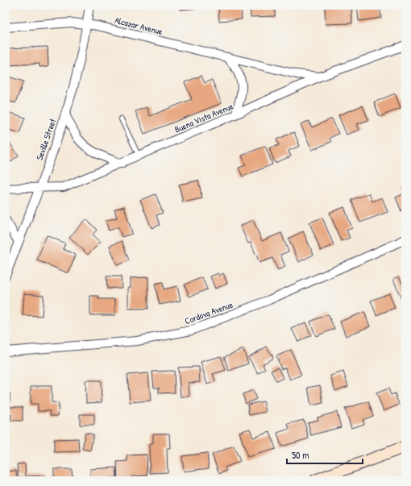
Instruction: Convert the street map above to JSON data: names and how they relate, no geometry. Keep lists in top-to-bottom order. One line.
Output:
{"streets":{"street":["Alcazar Avenue","Buena Vista Avenue","Seville Street","Cordova Avenue"]},"crossings":[["Alcazar Avenue","Buena Vista Avenue"],["Alcazar Avenue","Seville Street"],["Buena Vista Avenue","Seville Street"]],"scale_bar":"50 m"}
